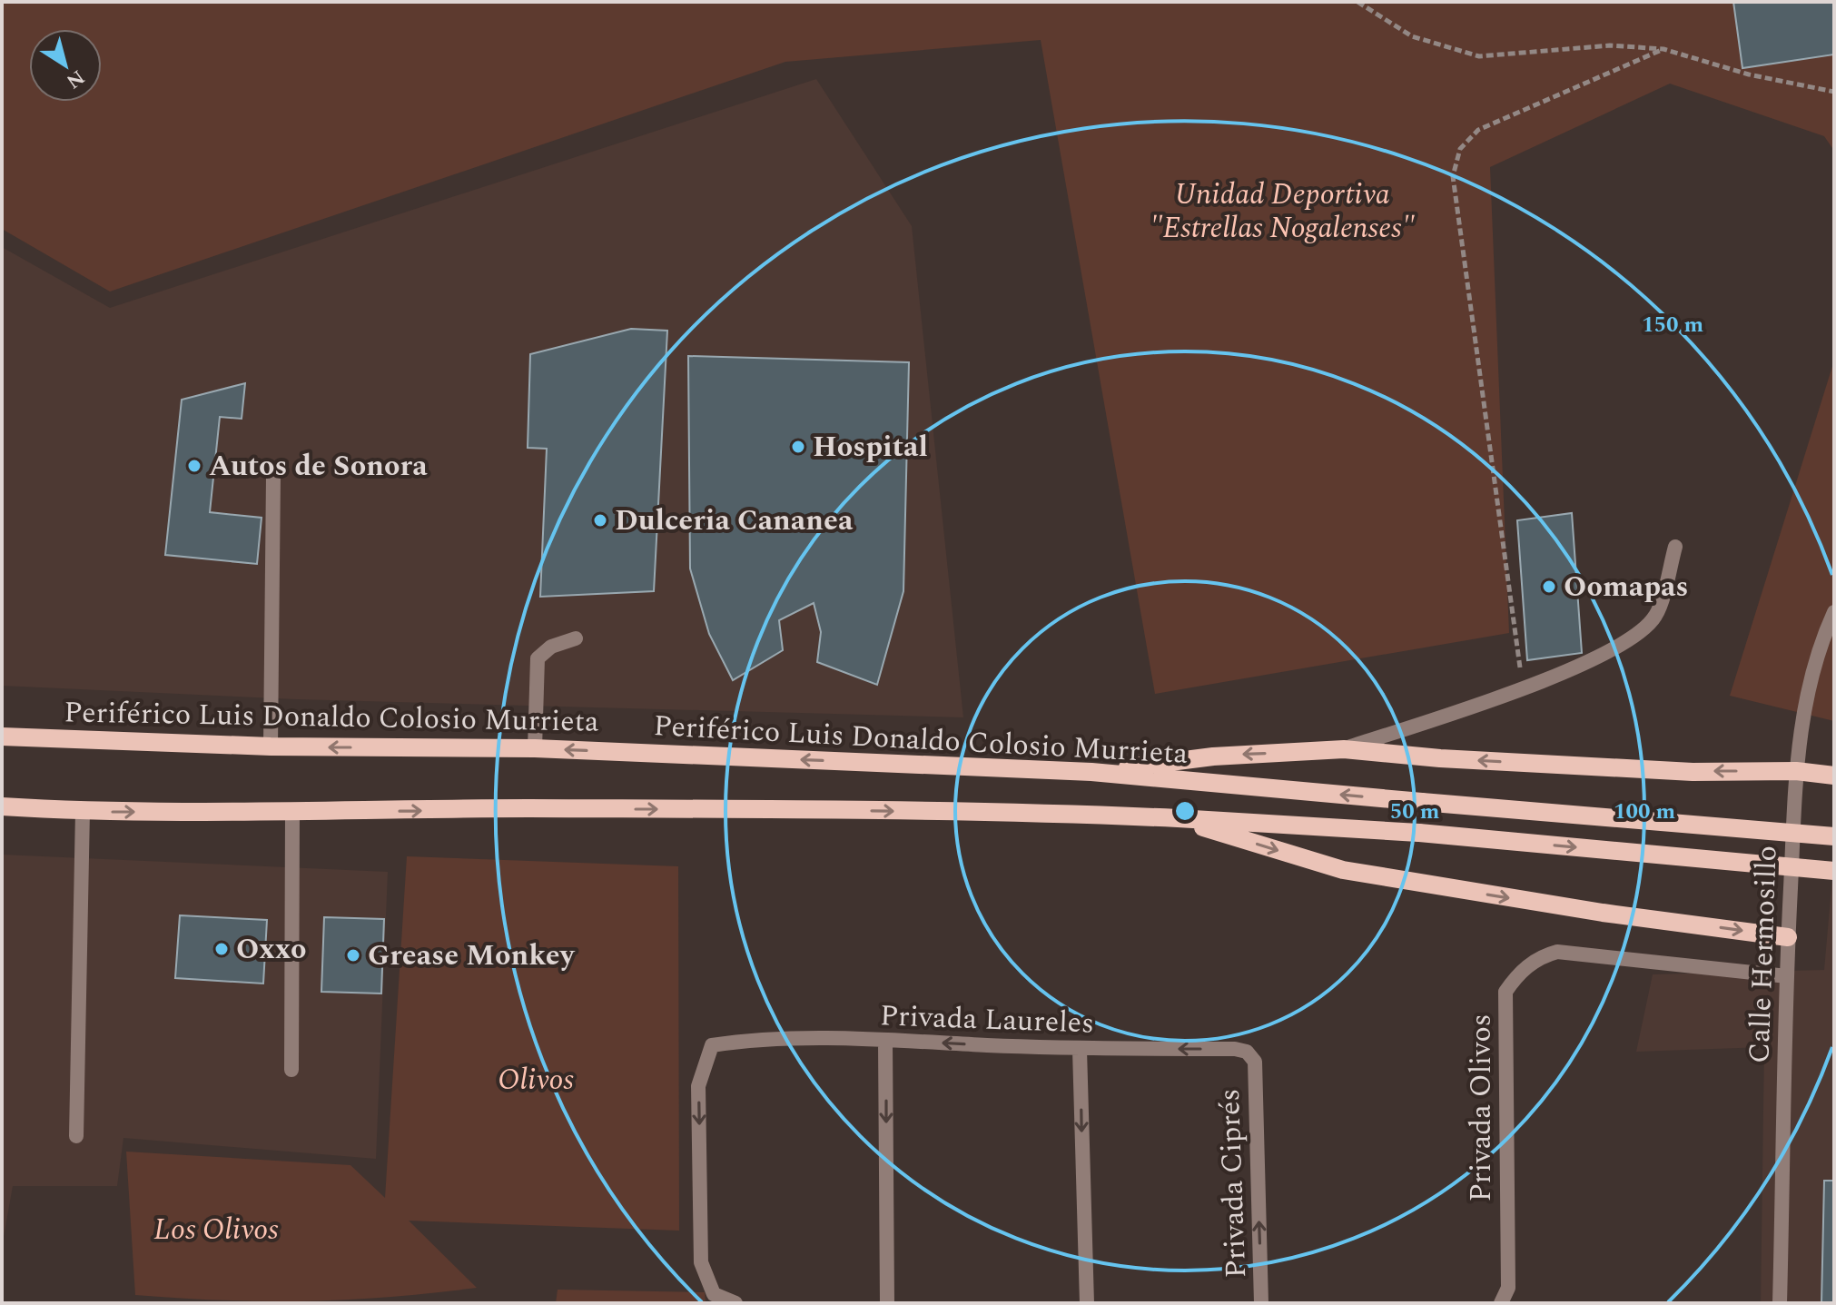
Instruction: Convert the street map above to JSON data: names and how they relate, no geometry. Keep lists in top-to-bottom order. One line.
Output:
{"streets":{"main road":["Periférico Luis Donaldo Colosio Murrieta"],"street":["Calle Hermosillo","Privada Laureles","Privada Olivos","Privada Ciprés"]},"crossings":[["Calle Hermosillo","Privada Olivos"],["Privada Laureles","Privada Ciprés"]],"one_way":["Privada Ciprés"],"parks":["Unidad Deportiva \"Estrellas Nogalenses\"","Olivos","Los Olivos"],"places":["Hospital","Autos de Sonora","Dulceria Cananea","Oomapas","Oxxo","Grease Monkey"],"north":"bottom right","rings":["150 m","50 m","100 m"]}
